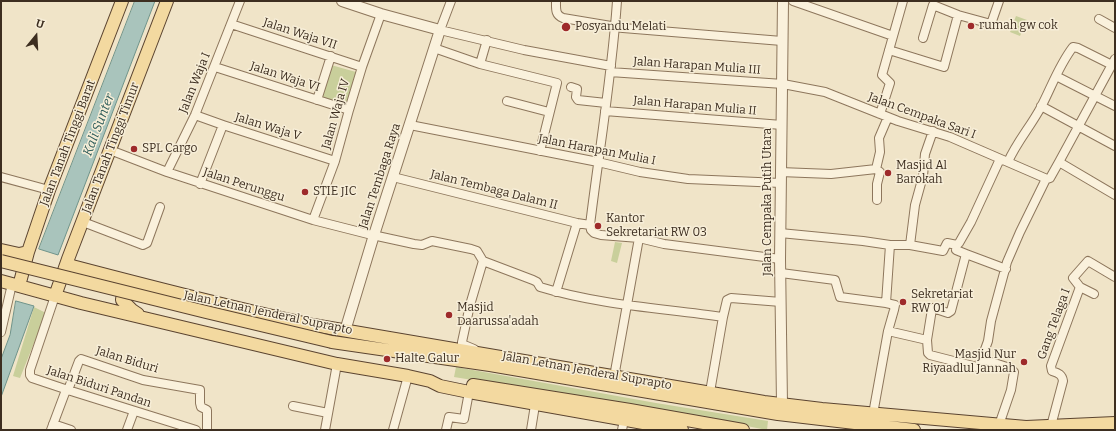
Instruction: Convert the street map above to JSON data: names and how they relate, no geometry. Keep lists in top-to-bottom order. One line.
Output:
{"streets":{"main road":["Jalan Tanah Tinggi Barat","Jalan Tanah Tinggi Timur","Jalan Letnan Jenderal Suprapto"],"street":["Jalan Waja VII","Jalan Harapan Mulia III","Jalan Waja VI","Jalan Waja I","Jalan Harapan Mulia II","Jalan Waja IV","Jalan Cempaka Sari I","Jalan Waja V","Jalan Harapan Mulia I","Jalan Tembaga Raya","Jalan Perunggu","Jalan Tembaga Dalam II","Jalan Cempaka Putih Utara","Gang Telaga I","Jalan Biduri","Jalan Biduri Pandan"]},"crossings":[["Jalan Waja VII","Jalan Waja I"],["Jalan Waja VII","Jalan Waja IV"],["Jalan Harapan Mulia III","Jalan Cempaka Sari I"],["Jalan Harapan Mulia III","Jalan Tembaga Raya"],["Jalan Harapan Mulia III","Jalan Cempaka Putih Utara"],["Jalan Waja VI","Jalan Waja I"],["Jalan Waja VI","Jalan Waja IV"],["Jalan Waja I","Jalan Waja V"],["Jalan Waja I","Jalan Perunggu"],["Jalan Harapan Mulia II","Jalan Cempaka Putih Utara"],["Jalan Waja IV","Jalan Waja V"],["Jalan Waja IV","Jalan Perunggu"],["Jalan Cempaka Sari I","Jalan Cempaka Putih Utara"],["Jalan Tanah Tinggi Timur","Jalan Perunggu"],["Jalan Tanah Tinggi Timur","Jalan Letnan Jenderal Suprapto"],["Jalan Tanah Tinggi Timur","Jalan Biduri Pandan"],["Jalan Harapan Mulia I","Jalan Tembaga Raya"],["Jalan Harapan Mulia I","Jalan Cempaka Putih Utara"],["Jalan Tembaga Raya","Jalan Perunggu"],["Jalan Tembaga Raya","Jalan Tembaga Dalam II"],["Jalan Tembaga Raya","Jalan Letnan Jenderal Suprapto"],["Jalan Tembaga Dalam II","Jalan Cempaka Putih Utara"],["Jalan Cempaka Putih Utara","Jalan Letnan Jenderal Suprapto"],["Jalan Letnan Jenderal Suprapto","Gang Telaga I"],["Jalan Biduri","Jalan Biduri Pandan"]],"water":["Kali Sunter"],"places":["rumah gw cok","Posyandu Melati","SPL Cargo","Masjid Al Barokah","STIE JIC","Kantor Sekretariat RW 03","Sekretariat RW 01","Masjid Daarussa'adah","Halte Galur","Masjid Nur Riyaadlul Jannah"],"north":"top"}
